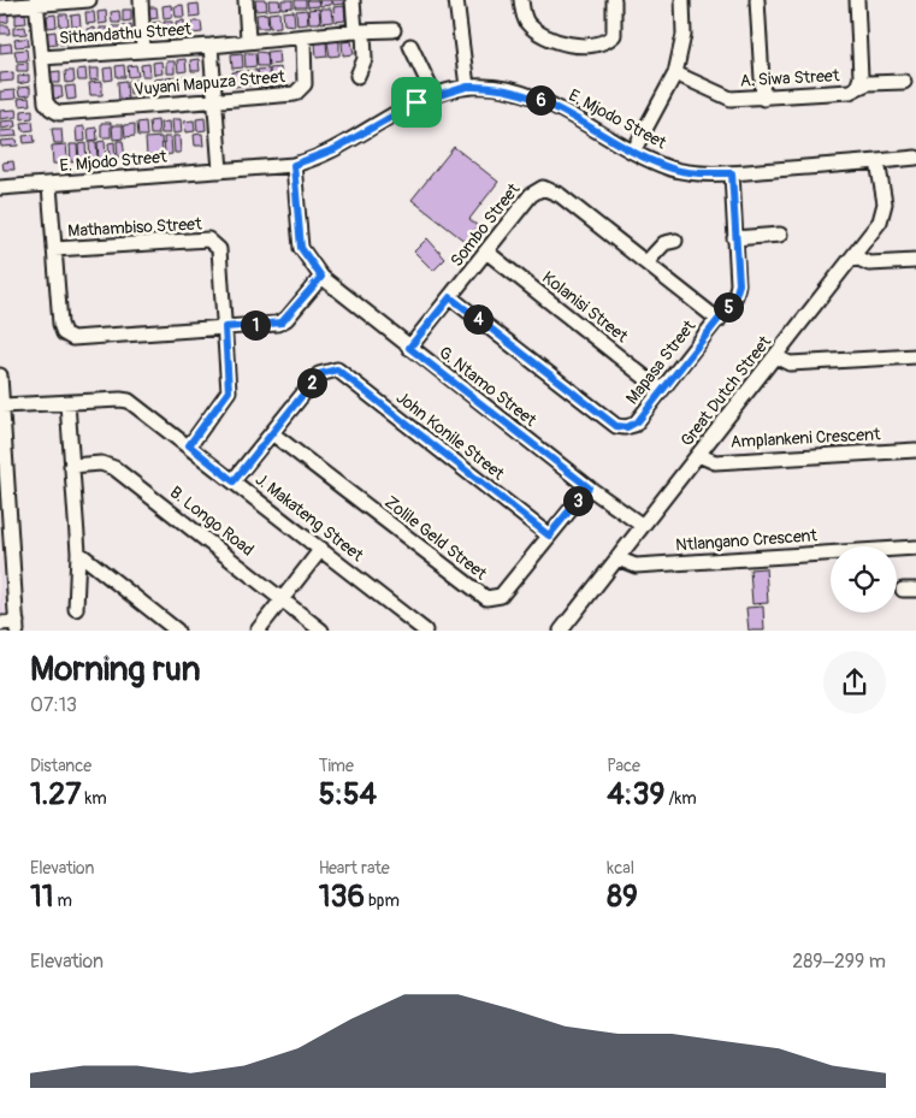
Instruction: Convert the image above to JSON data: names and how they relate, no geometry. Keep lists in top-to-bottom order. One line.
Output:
{"streets":{"street":["Sithandathu Street","A. Siwa Street","Vuyani Mapuza Street","E. Mjodo Street","Sombo Street","Mathambiso Street","Kolanisi Street","Mapasa Street","G. Ntamo Street","Great Dutch Street","John Konile Street","Amplankeni Crescent","J. Makateng Street","B. Longo Road","Zolile Geld Street","Ntlangano Crescent"]},"crossings":[["Sithandathu Street","Vuyani Mapuza Street"],["E. Mjodo Street","Mapasa Street"],["E. Mjodo Street","G. Ntamo Street"],["E. Mjodo Street","Great Dutch Street"],["Sombo Street","Kolanisi Street"],["Sombo Street","Mapasa Street"],["Sombo Street","G. Ntamo Street"],["Mathambiso Street","J. Makateng Street"],["Kolanisi Street","Mapasa Street"],["G. Ntamo Street","Great Dutch Street"],["G. Ntamo Street","Zolile Geld Street"],["Great Dutch Street","Amplankeni Crescent"],["Great Dutch Street","Ntlangano Crescent"],["John Konile Street","Zolile Geld Street"]],"page":{"pins":["6","5","4","1","2","3"],"heading":["Morning run","07:13"],"stats":[["Distance","1.27 km"],["Time","5:54"],["Pace","4:39 /km"],["Elevation","11 m"],["Heart rate","136 bpm"],["kcal","89"]],"chart":["Elevation","289–299 m"]}}
